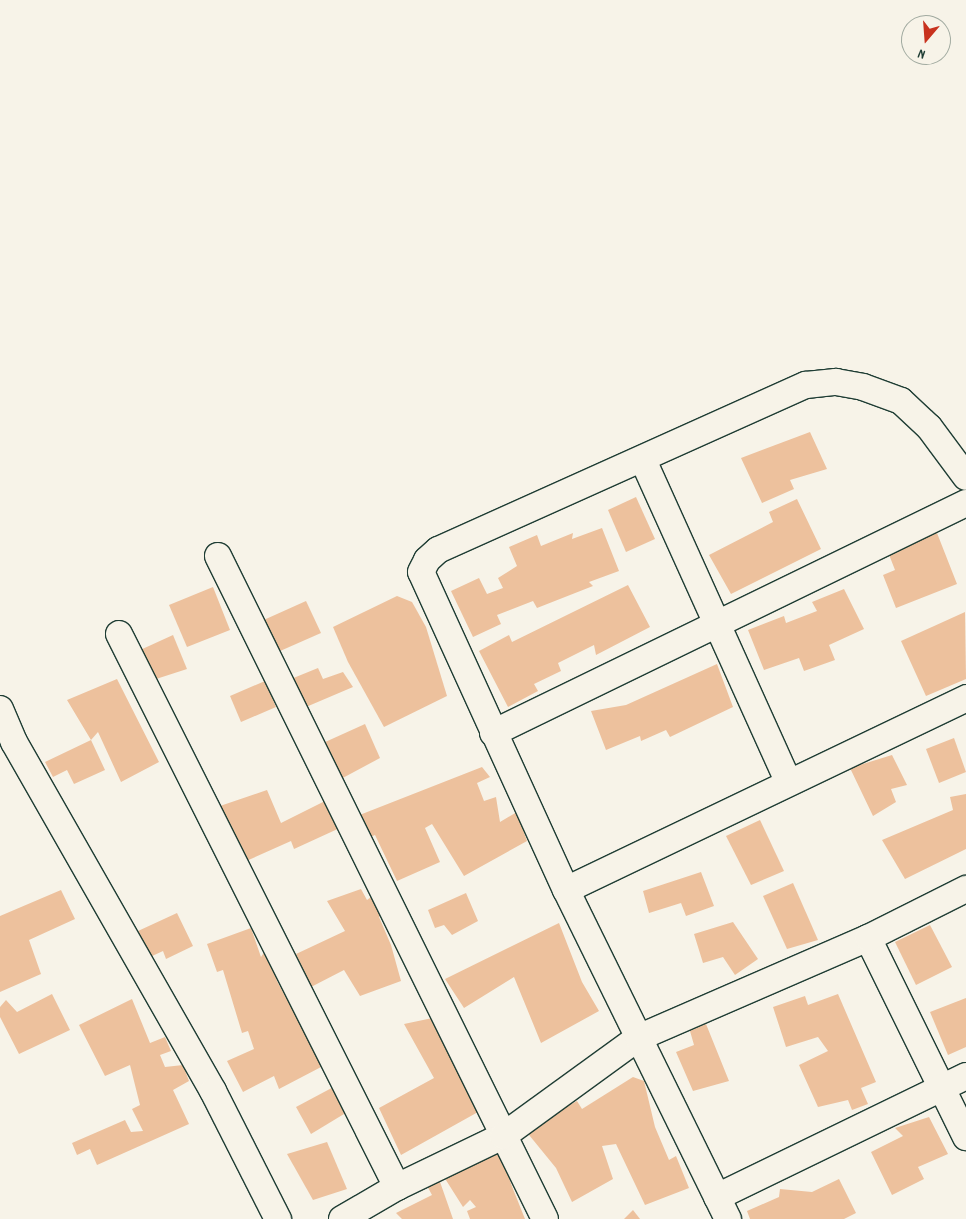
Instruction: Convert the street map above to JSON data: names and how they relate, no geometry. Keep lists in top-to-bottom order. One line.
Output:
{"north":"bottom"}
